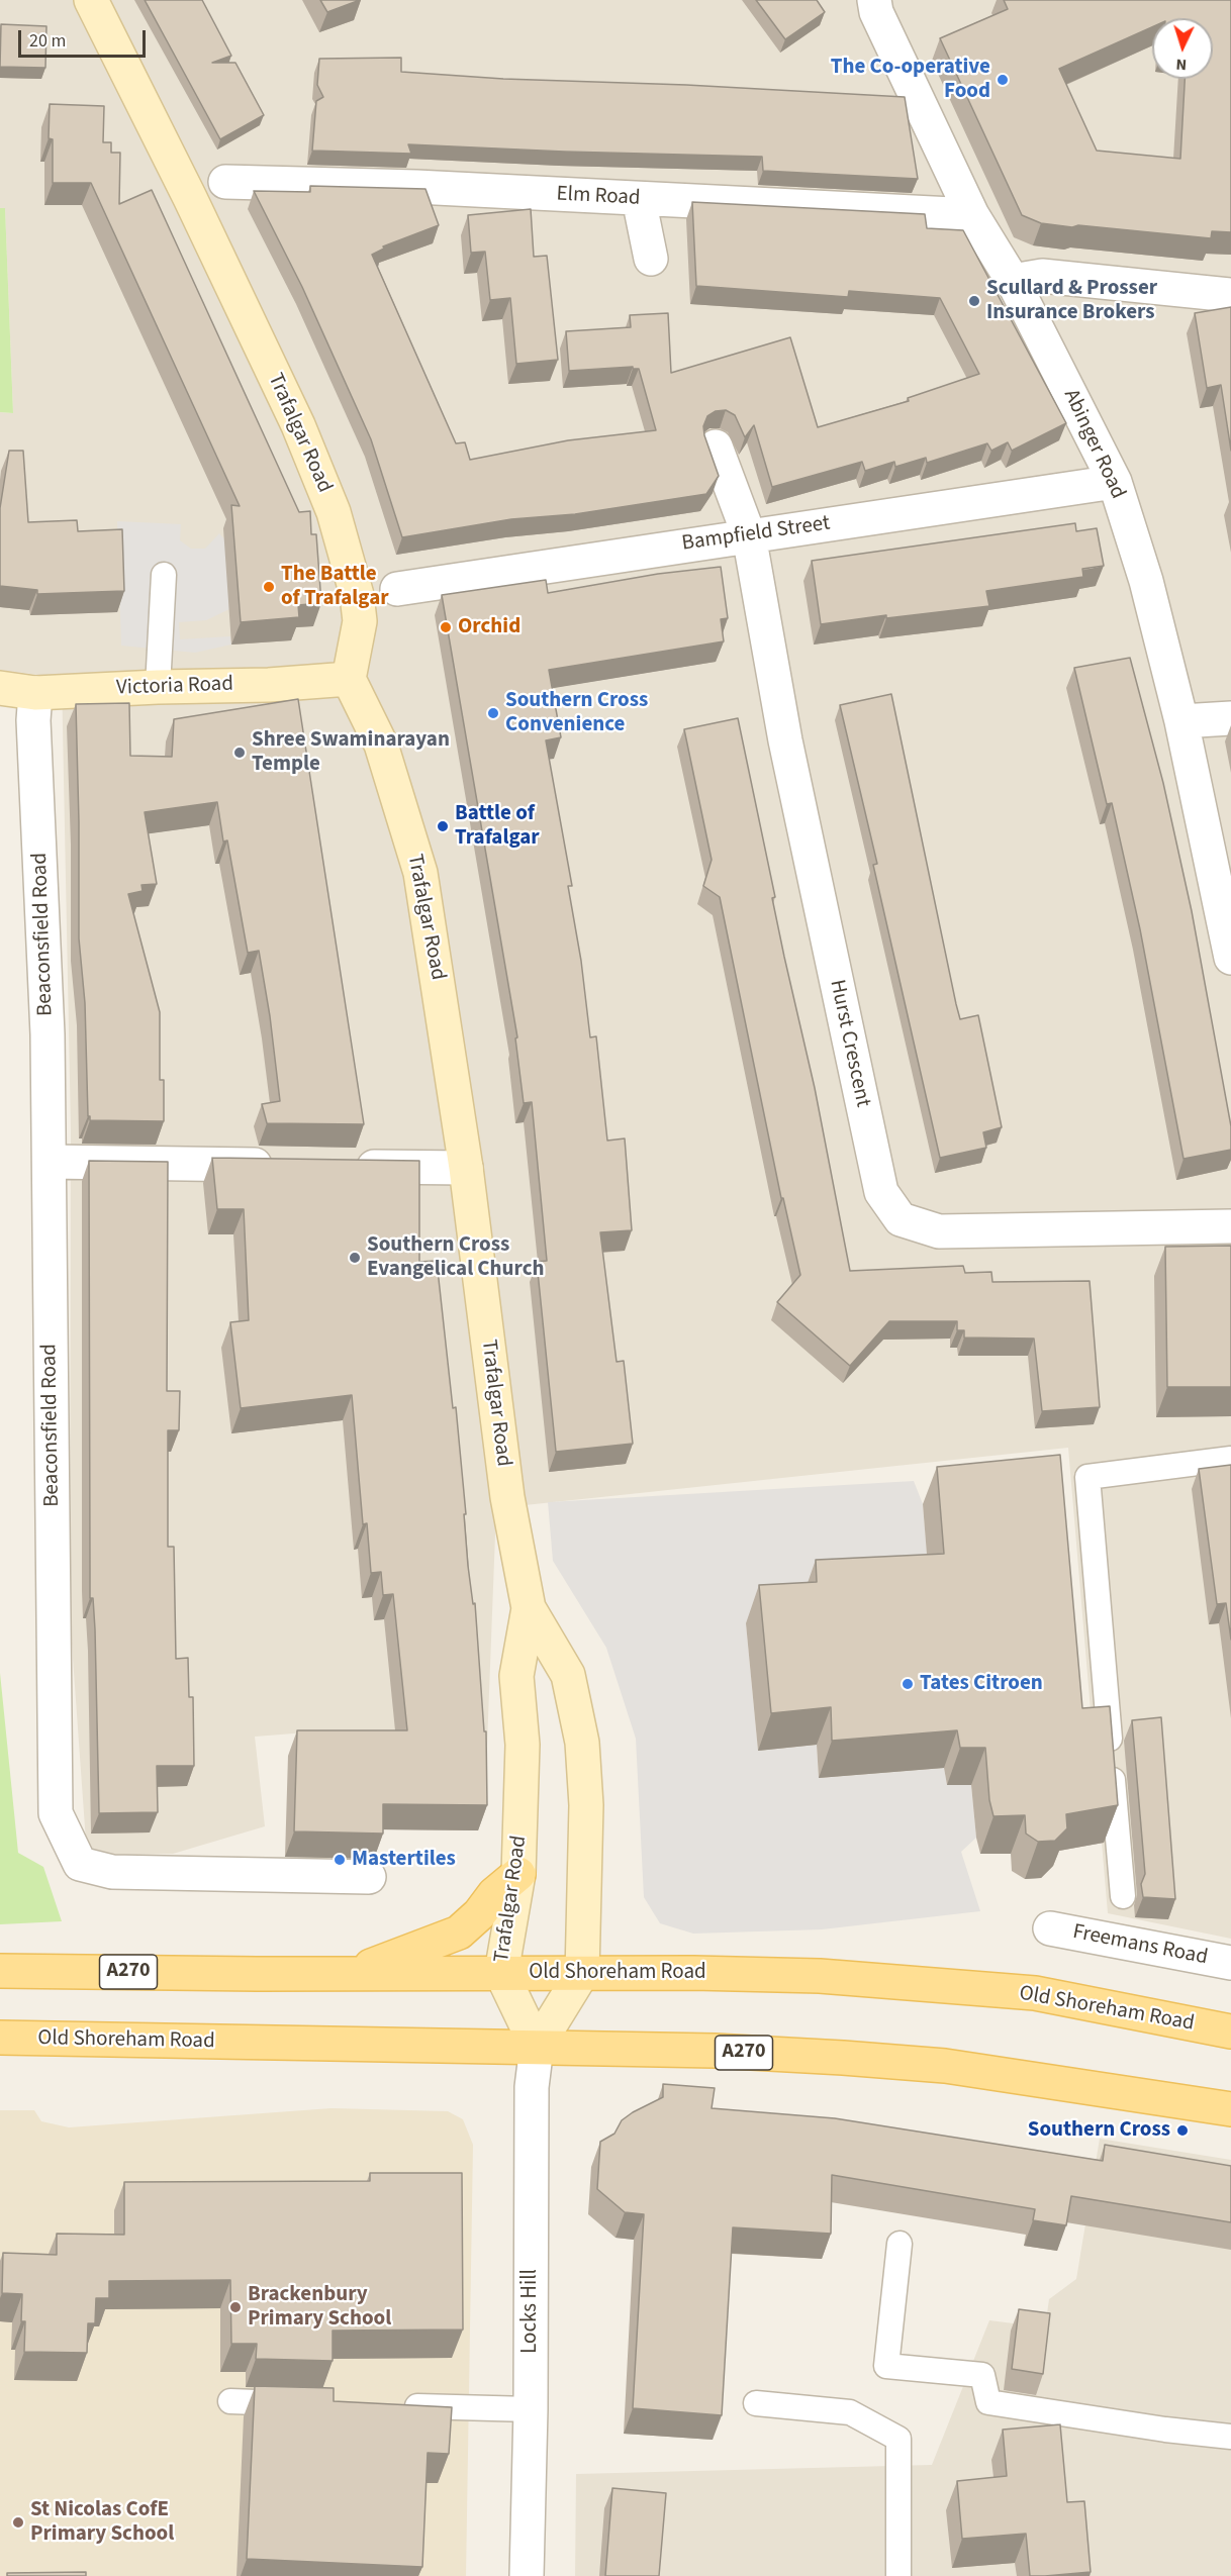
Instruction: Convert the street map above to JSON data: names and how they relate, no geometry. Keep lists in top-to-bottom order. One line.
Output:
{"streets":{"main road":["Trafalgar Road","Victoria Road","A270","Old Shoreham Road"],"street":["Elm Road","Abinger Road","Bampfield Street","Beaconsfield Road","Hurst Crescent","Freemans Road","Locks Hill"]},"crossings":[["Elm Road","Abinger Road"],["Trafalgar Road","Victoria Road"],["Trafalgar Road","Old Shoreham Road"],["Trafalgar Road","Locks Hill"],["Abinger Road","Bampfield Street"],["Bampfield Street","Hurst Crescent"],["Victoria Road","Beaconsfield Road"],["Old Shoreham Road","Locks Hill"]],"places":["The Co-operative Food","Scullard & Prosser Insurance Brokers","The Battle of Trafalgar","Orchid","Southern Cross Convenience","Shree Swaminarayan Temple","Battle of Trafalgar","Southern Cross Evangelical Church","Tates Citroen","Mastertiles","Southern Cross","Brackenbury Primary School","St Nicolas CofE Primary School"],"scale_bar":"20 m","north":"bottom"}
